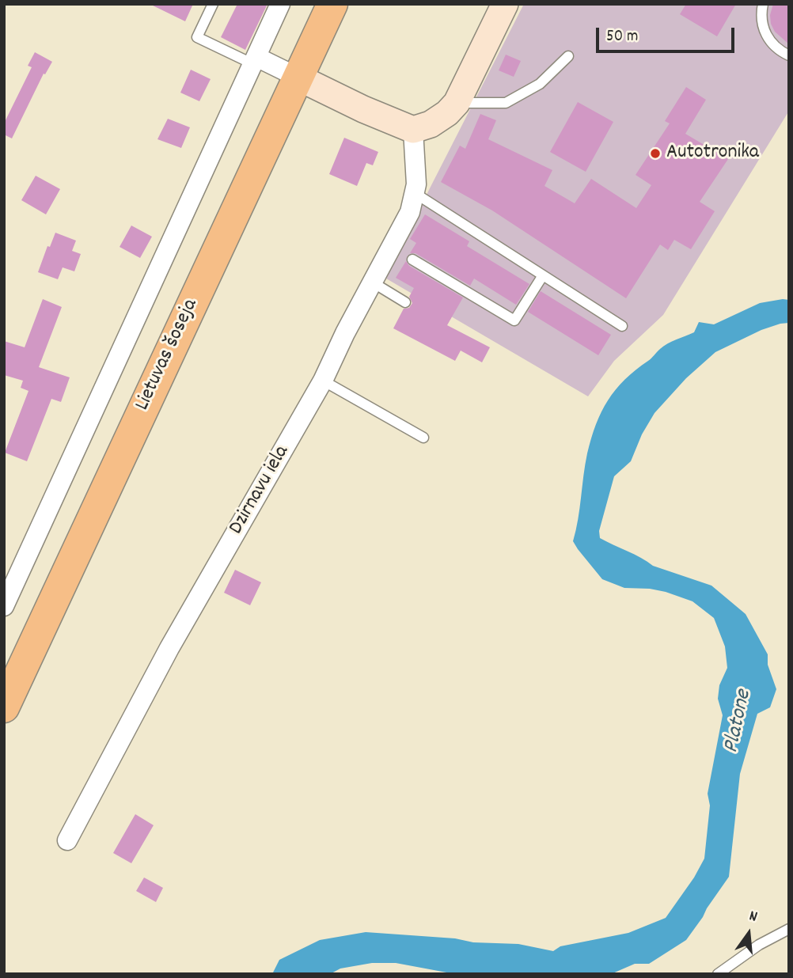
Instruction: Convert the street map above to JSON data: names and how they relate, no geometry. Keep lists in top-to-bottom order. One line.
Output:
{"streets":{"main road":["Lietuvas šoseja"],"street":["Dzirnavu iela"]},"water":["Platone"],"places":["Autotronika"],"scale_bar":"50 m","north":"top"}
